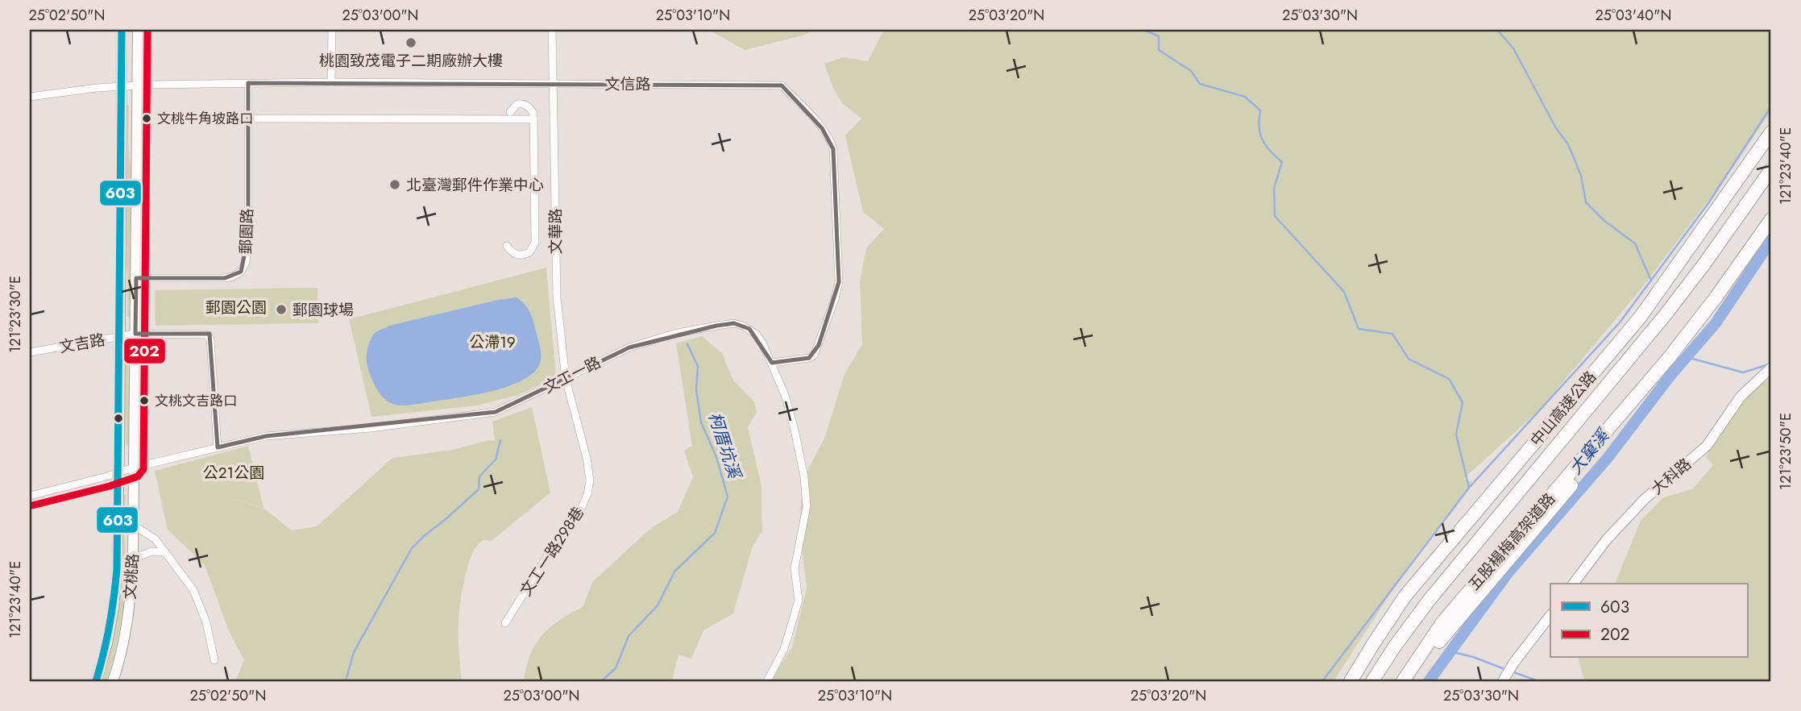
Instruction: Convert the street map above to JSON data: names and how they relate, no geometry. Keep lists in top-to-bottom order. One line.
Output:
{"streets":{"highway":["中山高速公路","五股楊梅高架道路"],"street":["文信路","郵園路","文華路","文吉路","文工一路","大科路","文工一路298巷","文桃路"]},"crossings":[["文信路","郵園路"],["文信路","文華路"],["文信路","文工一路"],["文信路","文桃路"],["郵園路","文桃路"],["文華路","文工一路"],["文華路","文工一路298巷"],["文吉路","文工一路"],["文吉路","文桃路"],["文工一路","文工一路298巷"],["文工一路","文桃路"]],"water":["柯厝坑溪","大窠溪"],"parks":["郵園公園","公滯19","公21公園"],"places":["桃園致茂電子二期廠辦大樓","文桃牛角坡路口","北臺灣郵件作業中心","郵園球場","文桃文吉路口"],"lines":["transit line 603","transit line 202"],"legend":["603","202"],"coordinates":["25°02'50\"N","25°03'00\"N","25°03'10\"N","25°03'20\"N","25°03'30\"N","25°03'40\"N","121°23'40\"E","121°23'30\"E","121°23'50\"E"]}
